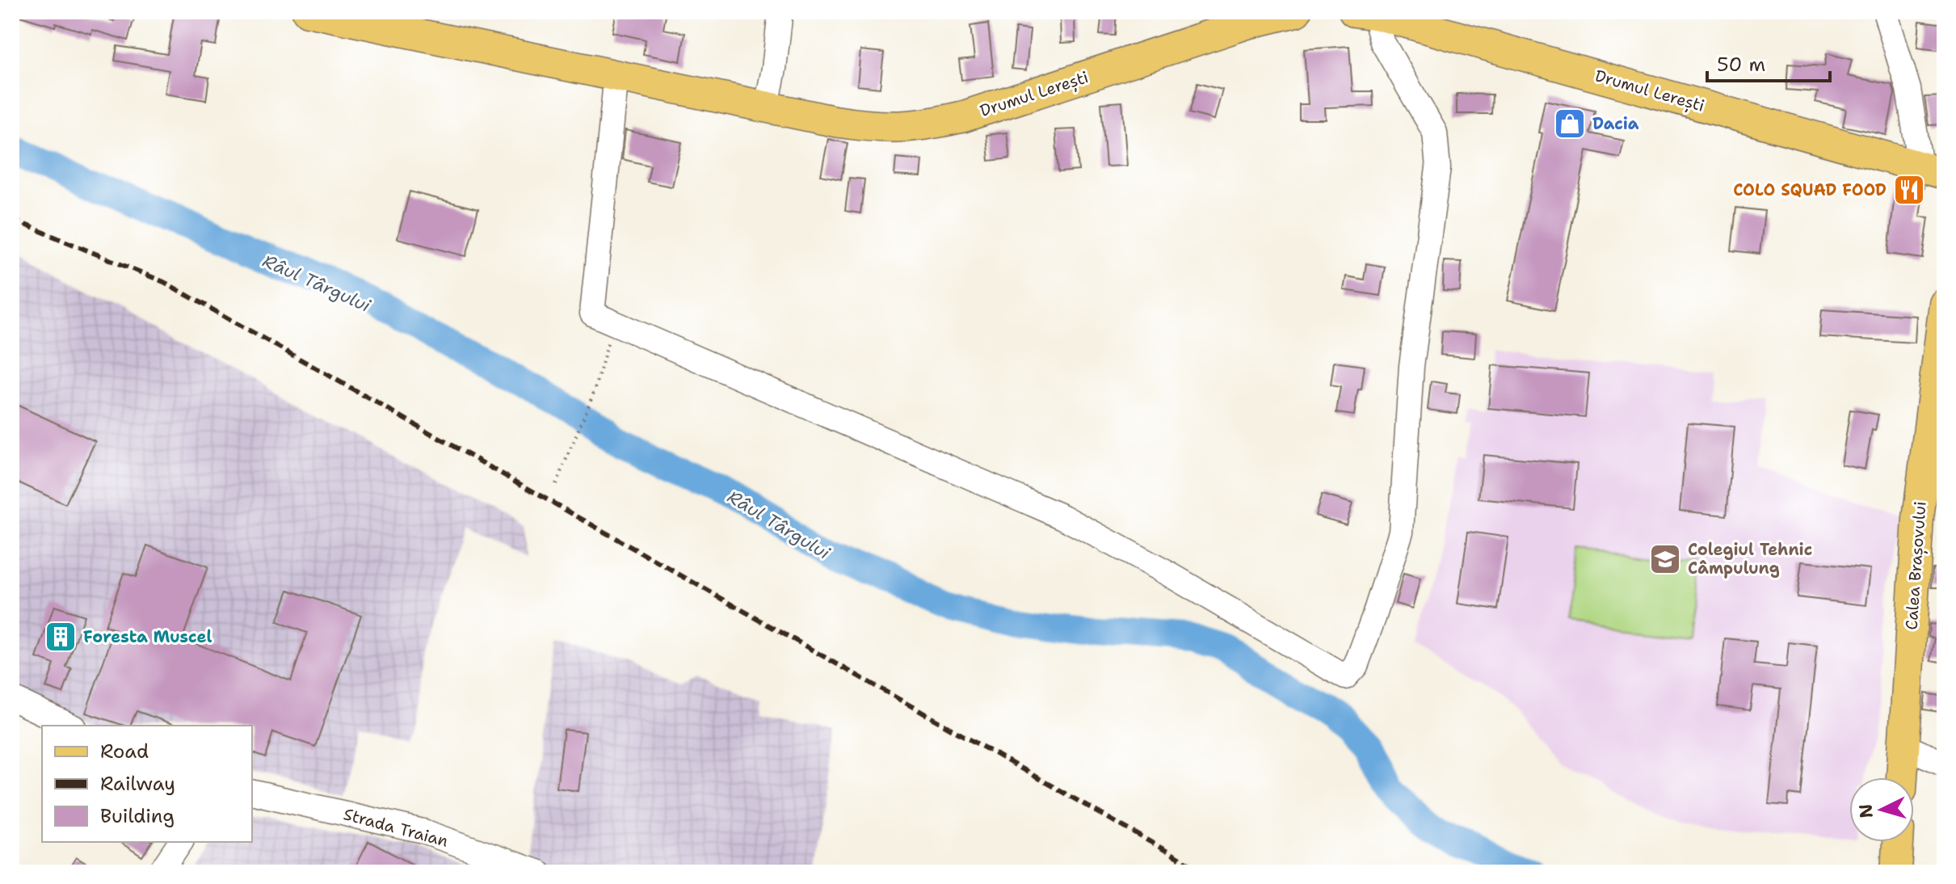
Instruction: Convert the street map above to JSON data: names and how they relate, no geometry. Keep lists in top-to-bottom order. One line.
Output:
{"streets":{"main road":["Drumul Lerești","Calea Brașovului"],"street":["Strada Traian"]},"water":["Râul Târgului"],"places":{"shop":["Dacia"],"restaurant":["COLO SQUAD FOOD"],"school or university":["Colegiul Tehnic Câmpulung"],"building":["Foresta Muscel"]},"legend":["Road","Railway","Building"],"scale_bar":"50 m","north":"left"}
